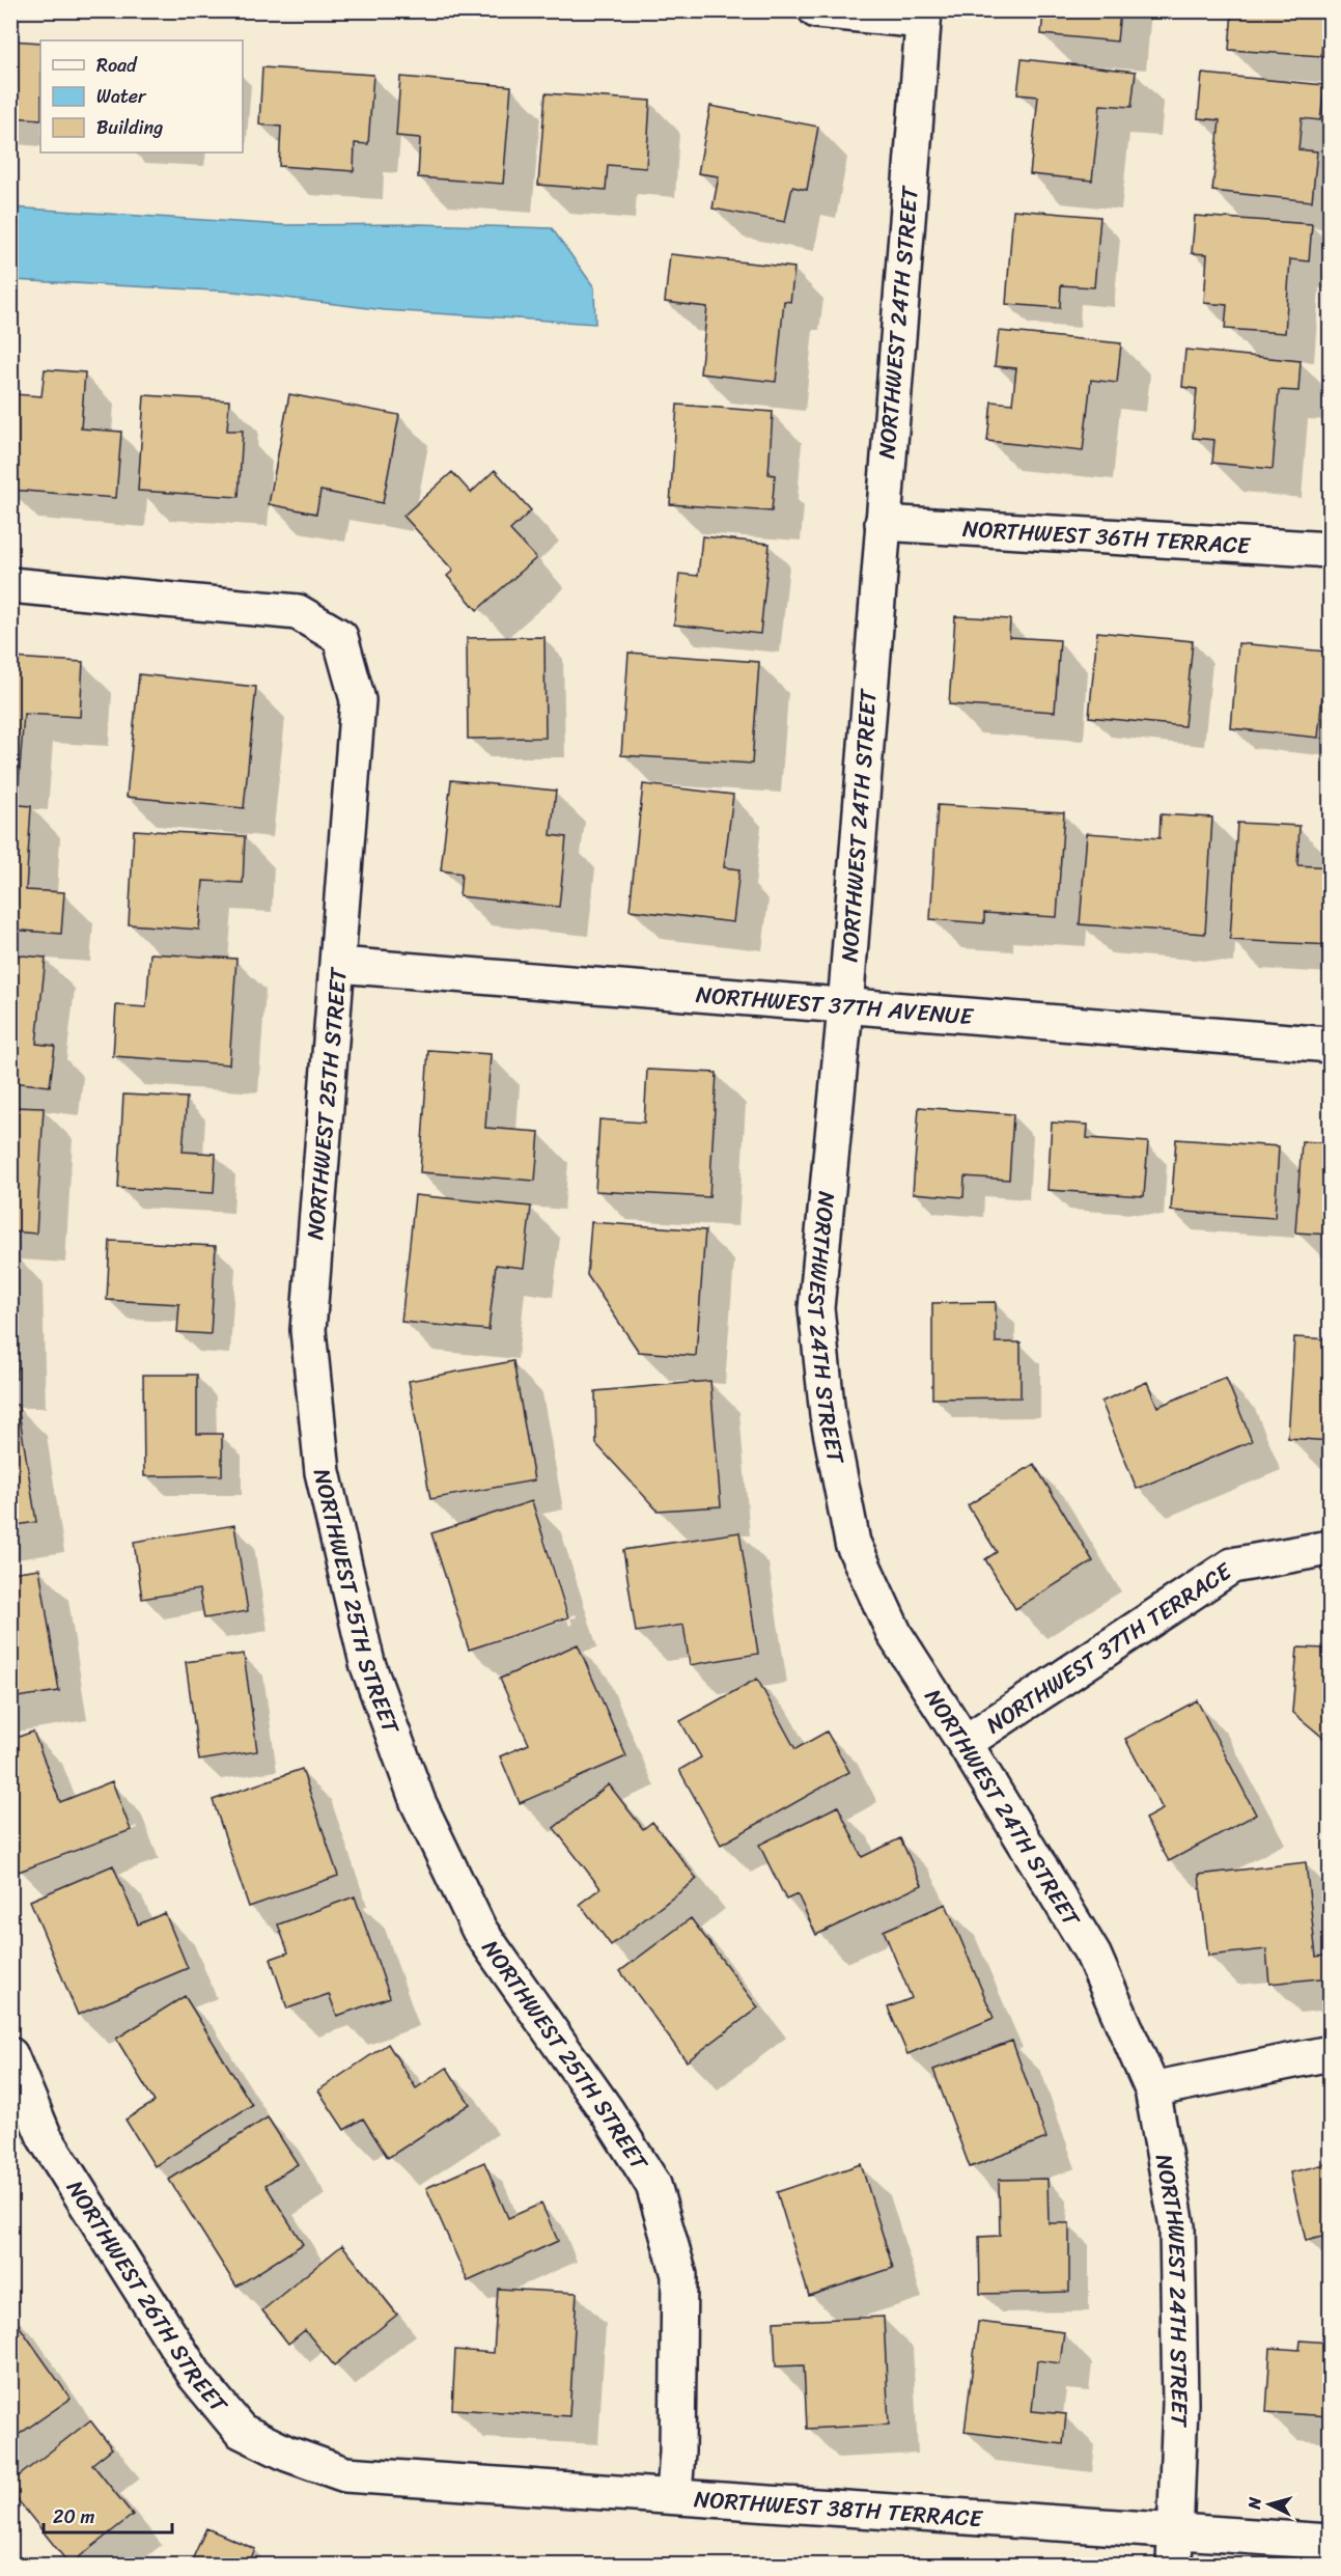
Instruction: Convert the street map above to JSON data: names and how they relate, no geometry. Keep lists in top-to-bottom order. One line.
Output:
{"streets":{"street":["NORTHWEST 24TH STREET","NORTHWEST 36TH TERRACE","NORTHWEST 37TH AVENUE","NORTHWEST 25TH STREET","NORTHWEST 37TH TERRACE","NORTHWEST 26TH STREET","NORTHWEST 38TH TERRACE"]},"crossings":[["NORTHWEST 24TH STREET","NORTHWEST 36TH TERRACE"],["NORTHWEST 24TH STREET","NORTHWEST 37TH AVENUE"],["NORTHWEST 24TH STREET","NORTHWEST 37TH TERRACE"],["NORTHWEST 24TH STREET","NORTHWEST 38TH TERRACE"],["NORTHWEST 37TH AVENUE","NORTHWEST 25TH STREET"],["NORTHWEST 25TH STREET","NORTHWEST 38TH TERRACE"],["NORTHWEST 26TH STREET","NORTHWEST 38TH TERRACE"]],"legend":["Road","Water","Building"],"scale_bar":"20 m","north":"left"}
